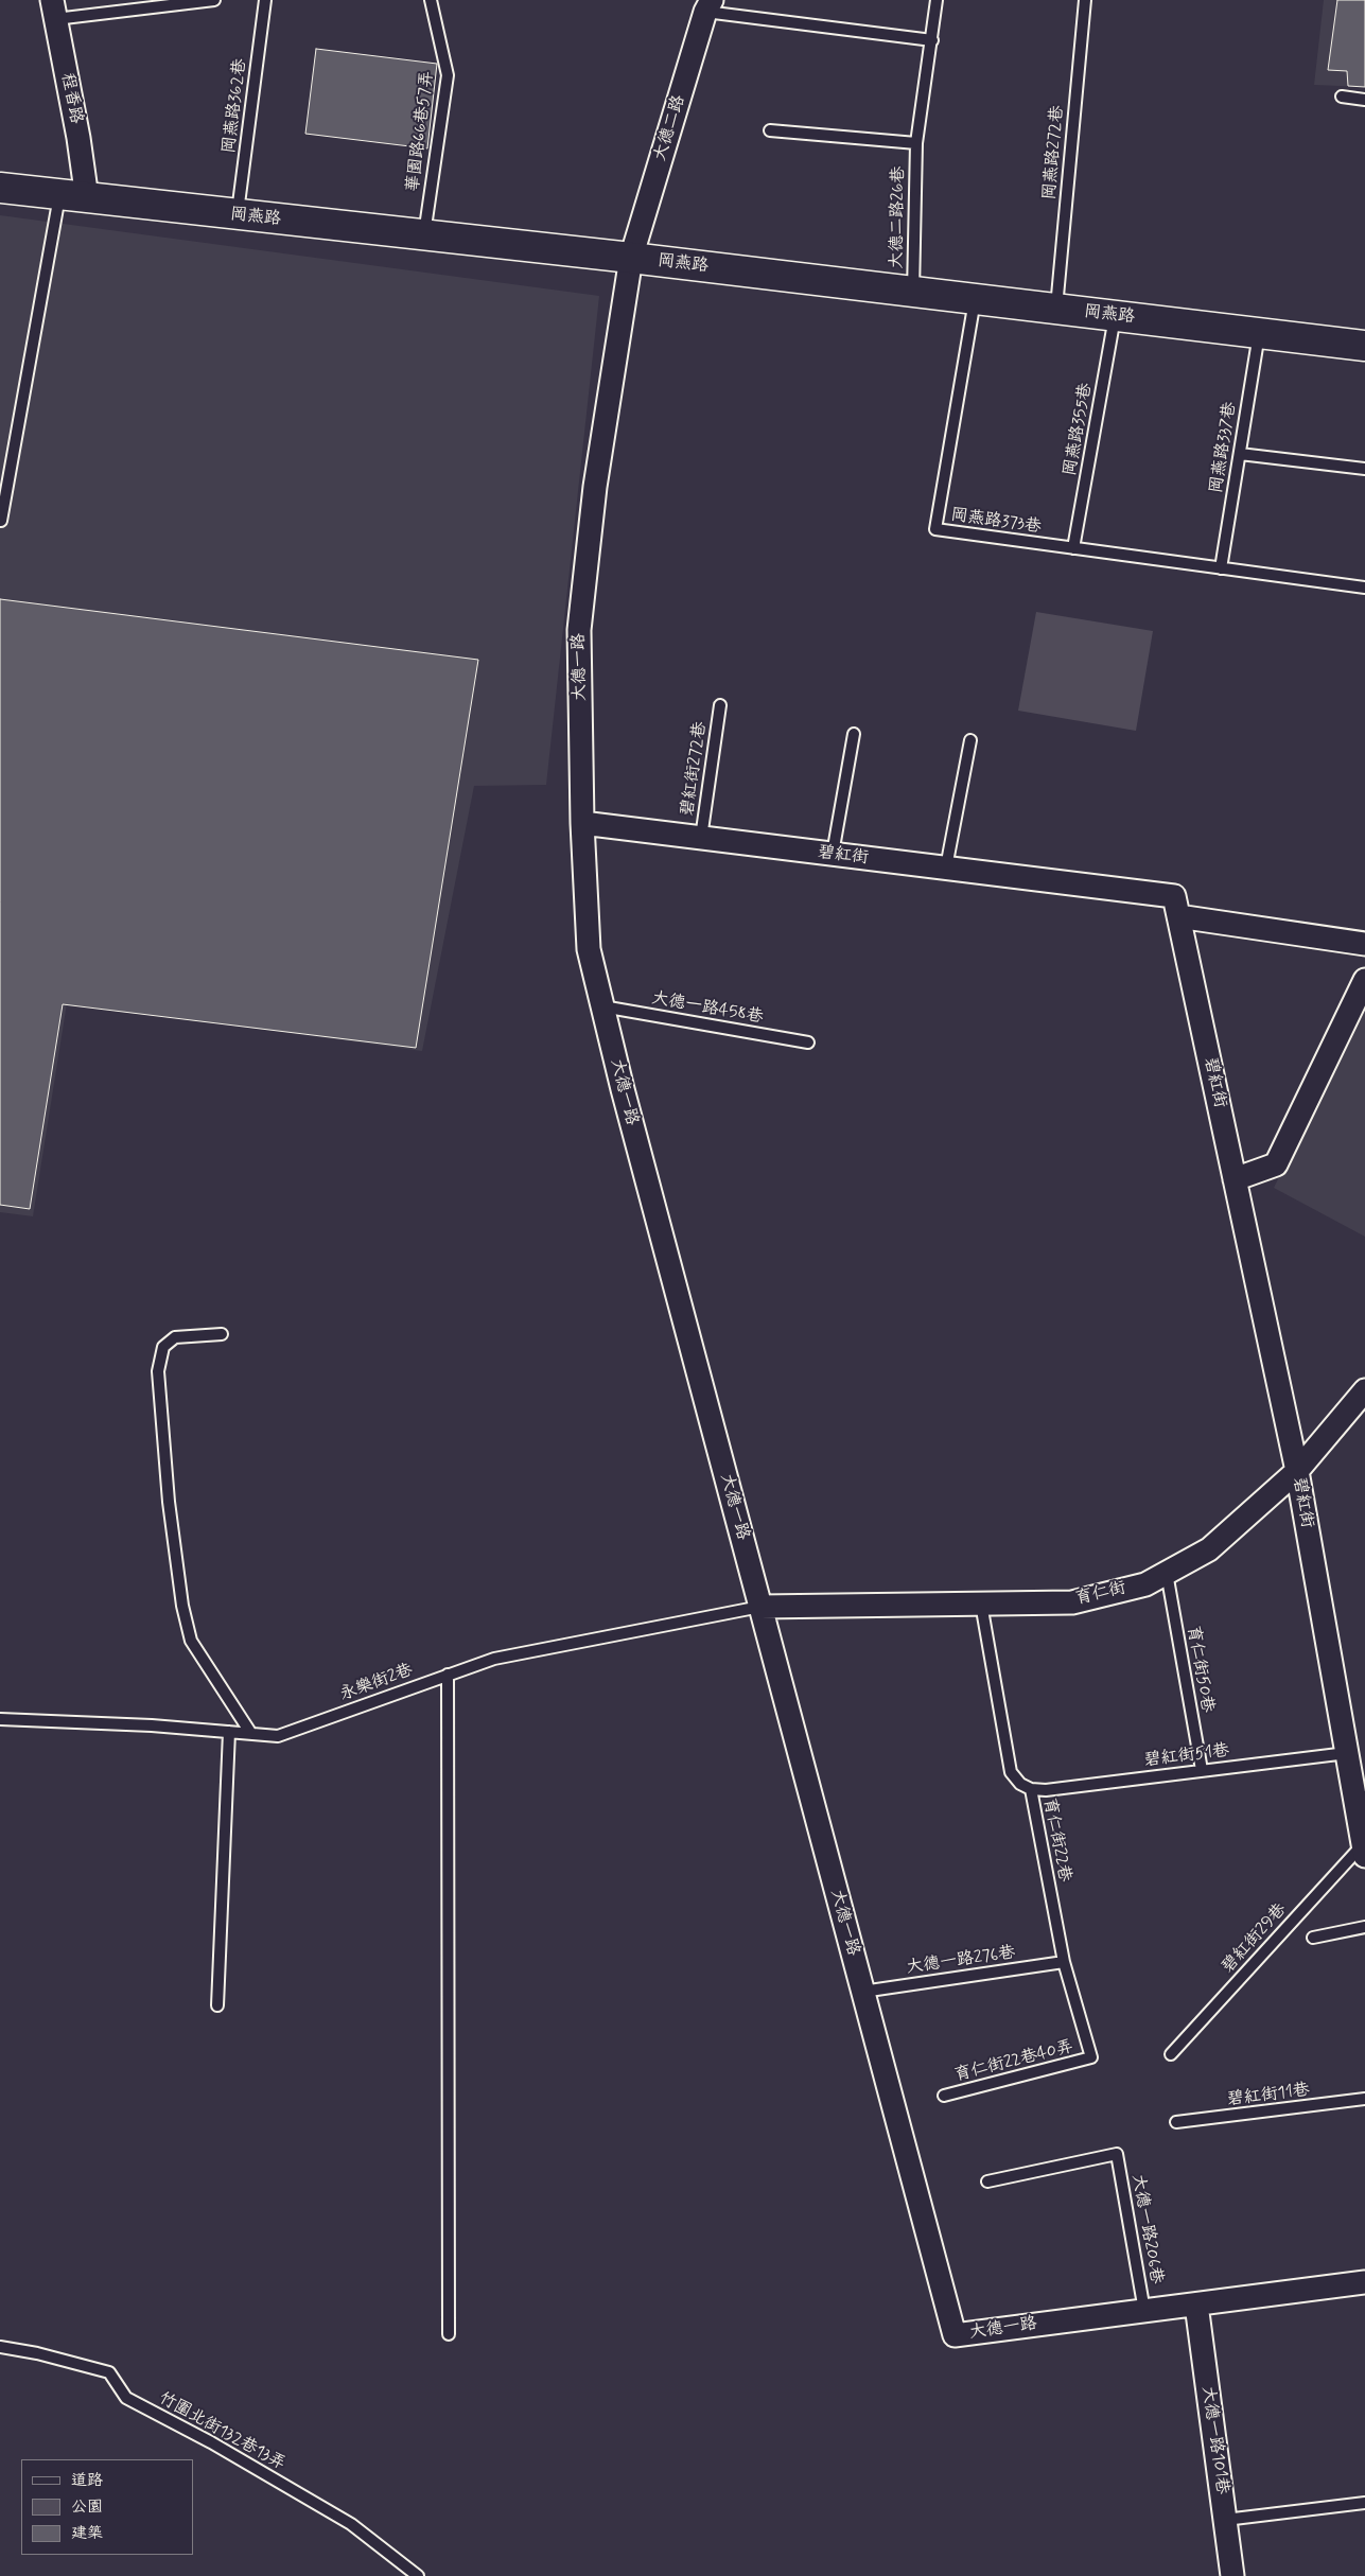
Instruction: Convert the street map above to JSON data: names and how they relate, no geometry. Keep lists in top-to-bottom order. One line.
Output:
{"streets":{"street":["程香路","大德二路","岡燕路","大德一路","碧紅街","育仁街","大德一路101巷"],"lane":["岡燕路362巷","華園路66巷57弄","岡燕路272巷","大德二路26巷","岡燕路355巷","岡燕路337巷","岡燕路373巷","碧紅街272巷","大德一路458巷","育仁街50巷","永樂街2巷","碧紅街51巷","育仁街22巷","碧紅街29巷","大德一路276巷","育仁街22巷40弄","碧紅街11巷","大德一路206巷","竹圍北街132巷13弄"]},"crossings":[["程香路","岡燕路"],["岡燕路362巷","岡燕路"],["大德二路","岡燕路"],["大德二路","大德一路"],["華園路66巷57弄","岡燕路"],["岡燕路272巷","岡燕路"],["岡燕路","大德二路26巷"],["岡燕路","岡燕路355巷"],["岡燕路","岡燕路337巷"],["岡燕路","岡燕路373巷"],["岡燕路","大德一路"],["岡燕路355巷","岡燕路373巷"],["岡燕路337巷","岡燕路373巷"],["大德一路","碧紅街"],["大德一路","大德一路458巷"],["大德一路","育仁街"],["大德一路","永樂街2巷"],["大德一路","大德一路276巷"],["大德一路","大德一路206巷"],["大德一路","大德一路101巷"],["碧紅街272巷","碧紅街"],["碧紅街","育仁街"],["碧紅街","碧紅街51巷"],["碧紅街","碧紅街29巷"],["育仁街","育仁街50巷"],["育仁街","永樂街2巷"],["育仁街","育仁街22巷"],["育仁街50巷","碧紅街51巷"],["碧紅街51巷","育仁街22巷"],["育仁街22巷","大德一路276巷"],["育仁街22巷","育仁街22巷40弄"]],"legend":["道路","公園","建築"]}
